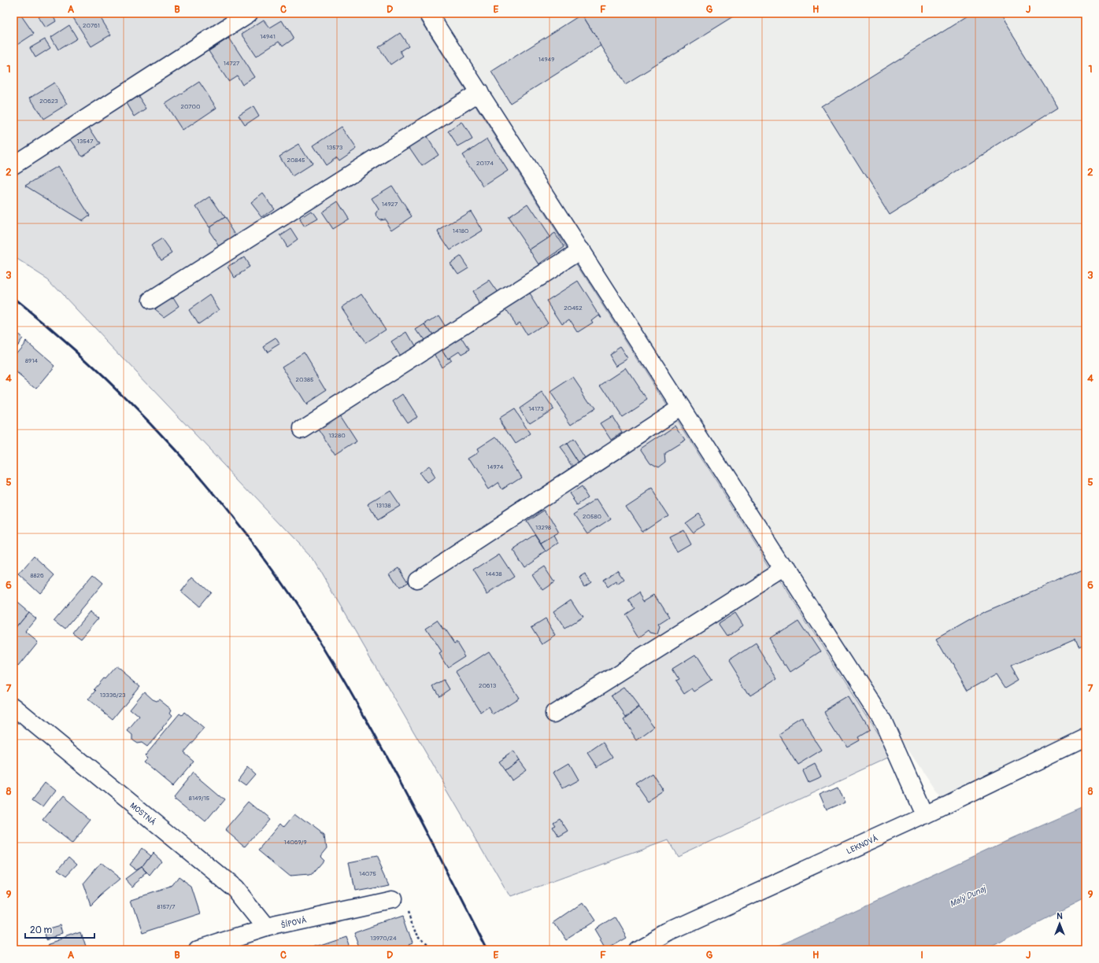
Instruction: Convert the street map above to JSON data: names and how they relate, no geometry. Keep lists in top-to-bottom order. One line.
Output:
{"streets":{"street":["MOSTNÁ","LEKNOVÁ","ŠÍPOVÁ"]},"crossings":[["MOSTNÁ","ŠÍPOVÁ"]],"water":["Malý Dunaj"],"house_numbers":["20761","14941","14949","14727","20623","20700","13547","13573","20845","20174","14927","14180","20452","8914","20385","14173","13280","14974","13138","20580","13298","14438","8826","20613","13336/23","8149/15","14069/9","14075","8157/7","13970/24"],"scale_bar":"20 m","north":"top","grid":{"columns":["A","B","C","D","E","F","G","H","I","J"],"rows":["1","2","3","4","5","6","7","8","9"]}}
